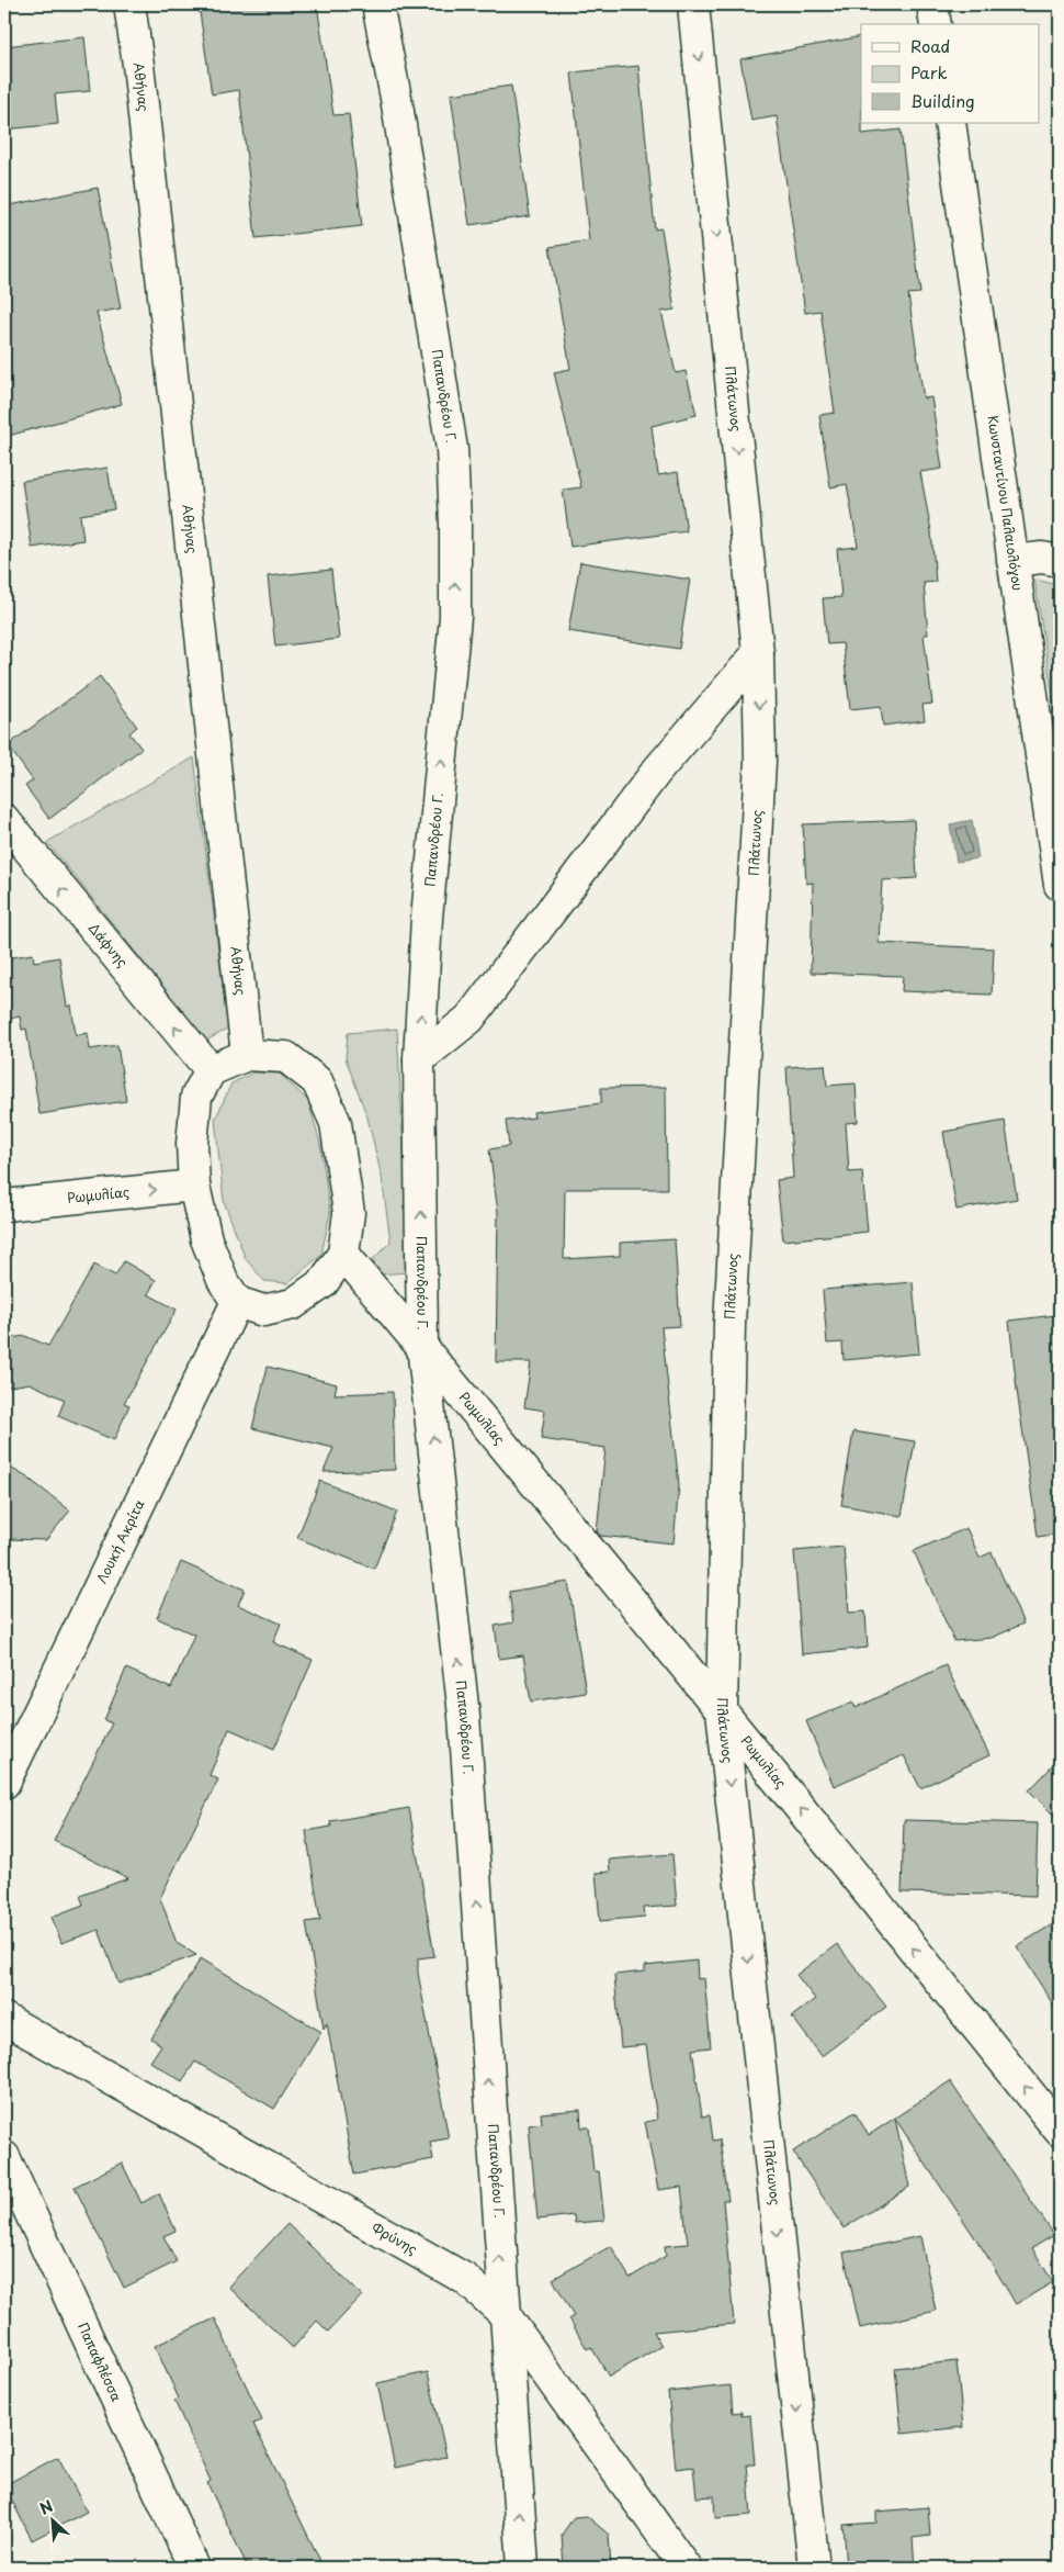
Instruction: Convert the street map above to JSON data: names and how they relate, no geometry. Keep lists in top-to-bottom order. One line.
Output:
{"streets":{"street":["Αθήνας","Παπανδρέου Γ.","Πλάτωνος","Κωνσταντίνου Παλαιολόγου","Δάφνης","Ρωμυλίας","Λουκή Ακρίτα","Φρύνης","Παπαφλέσσα"]},"crossings":[["Παπανδρέου Γ.","Ρωμυλίας"],["Παπανδρέου Γ.","Φρύνης"],["Πλάτωνος","Ρωμυλίας"]],"one_way":["Παπανδρέου Γ.","Πλάτωνος","Δάφνης"],"legend":["Road","Park","Building"],"north":"top left"}
